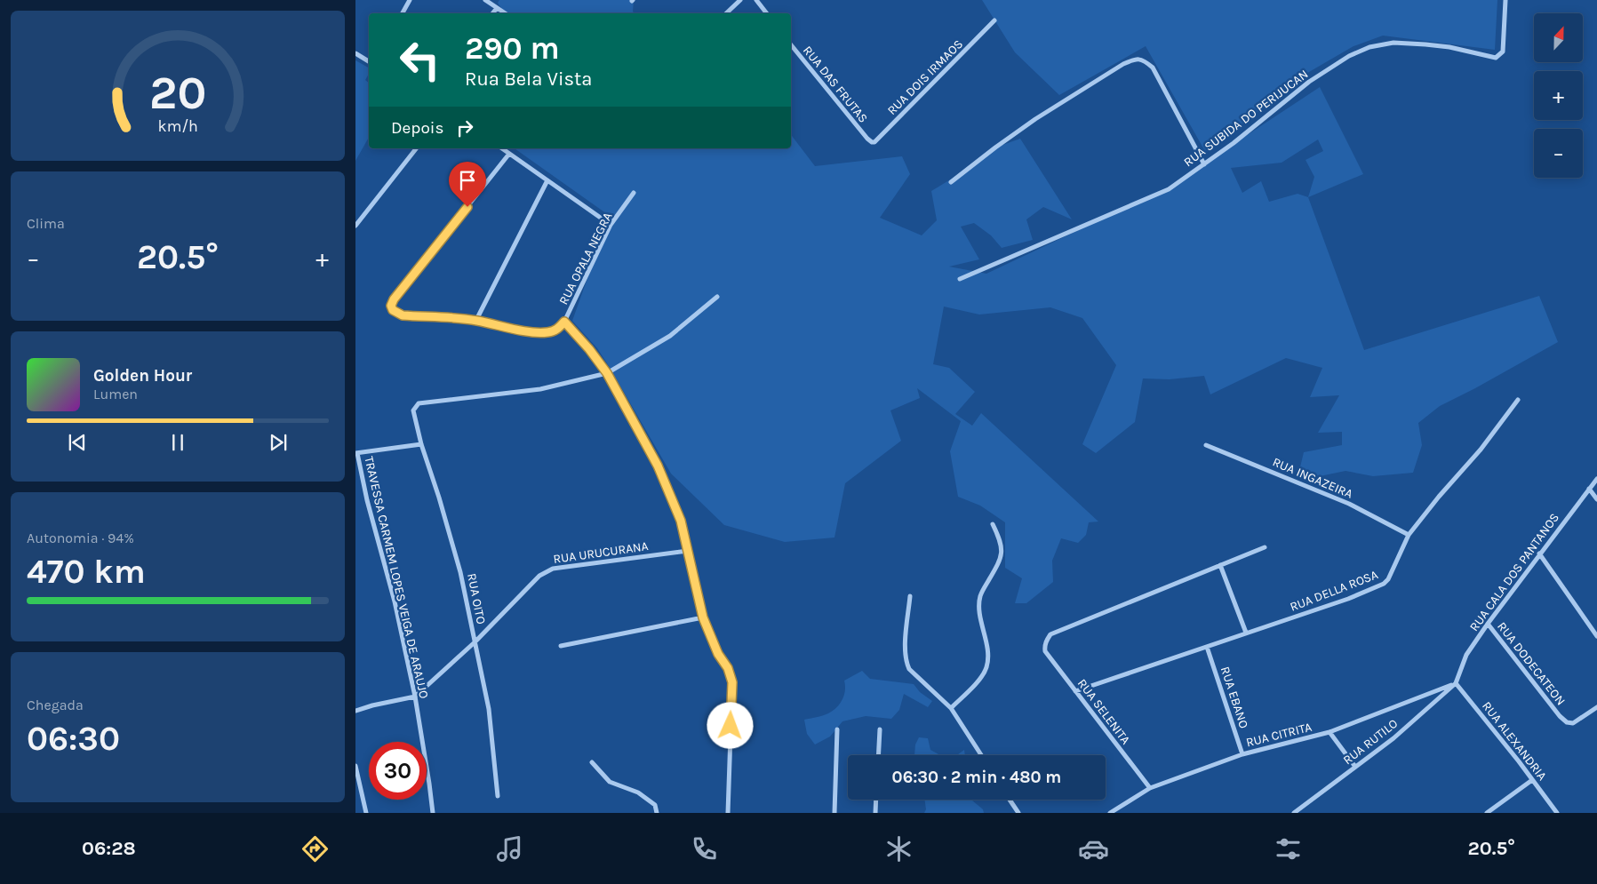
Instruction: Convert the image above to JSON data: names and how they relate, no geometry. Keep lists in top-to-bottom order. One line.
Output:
{"streets":{"street":["RUA DOIS IRMAOS","RUA DAS FRUTAS","RUA SUBIDA DO PERIJUCAN","RUA OPALA NEGRA","RUA INGAZEIRA","RUA URUCURANA","RUA CALA DOS PANTANOS","TRAVESSA CARMEM LOPES VEIGA DE ARAUJO","RUA DELLA ROSA","RUA OITO","RUA DODECATEON","RUA EBANO","RUA SELENITA","RUA CITRITA","RUA ALEXANDRIA","RUA RUTILO"]},"crossings":[["RUA DOIS IRMAOS","RUA DAS FRUTAS"],["RUA OPALA NEGRA","RUA URUCURANA"],["RUA OPALA NEGRA","RUA OITO"],["RUA INGAZEIRA","RUA DELLA ROSA"],["RUA URUCURANA","TRAVESSA CARMEM LOPES VEIGA DE ARAUJO"],["RUA URUCURANA","RUA OITO"],["RUA CALA DOS PANTANOS","RUA DODECATEON"],["RUA CALA DOS PANTANOS","RUA CITRITA"],["RUA CALA DOS PANTANOS","RUA ALEXANDRIA"],["RUA CALA DOS PANTANOS","RUA RUTILO"],["RUA DELLA ROSA","RUA EBANO"],["RUA DELLA ROSA","RUA SELENITA"],["RUA EBANO","RUA CITRITA"],["RUA SELENITA","RUA CITRITA"],["RUA CITRITA","RUA ALEXANDRIA"],["RUA CITRITA","RUA RUTILO"],["RUA ALEXANDRIA","RUA RUTILO"]],"north":"top","page":{"map_buttons":["+","−"],"turn":["290 m","Rua Bela Vista"],"then":"Depois","tile":["Clima",["Autonomia · 94%","470 km"],["Chegada","06:30"]],"heat":["−","20.5°","+"],"song":["Golden Hour","Lumen"],"limit":"30","trip":"06:30 · 2 min · 480 m","tabs":["06:28","20.5°"],"gauge":["20","km/h"]}}
